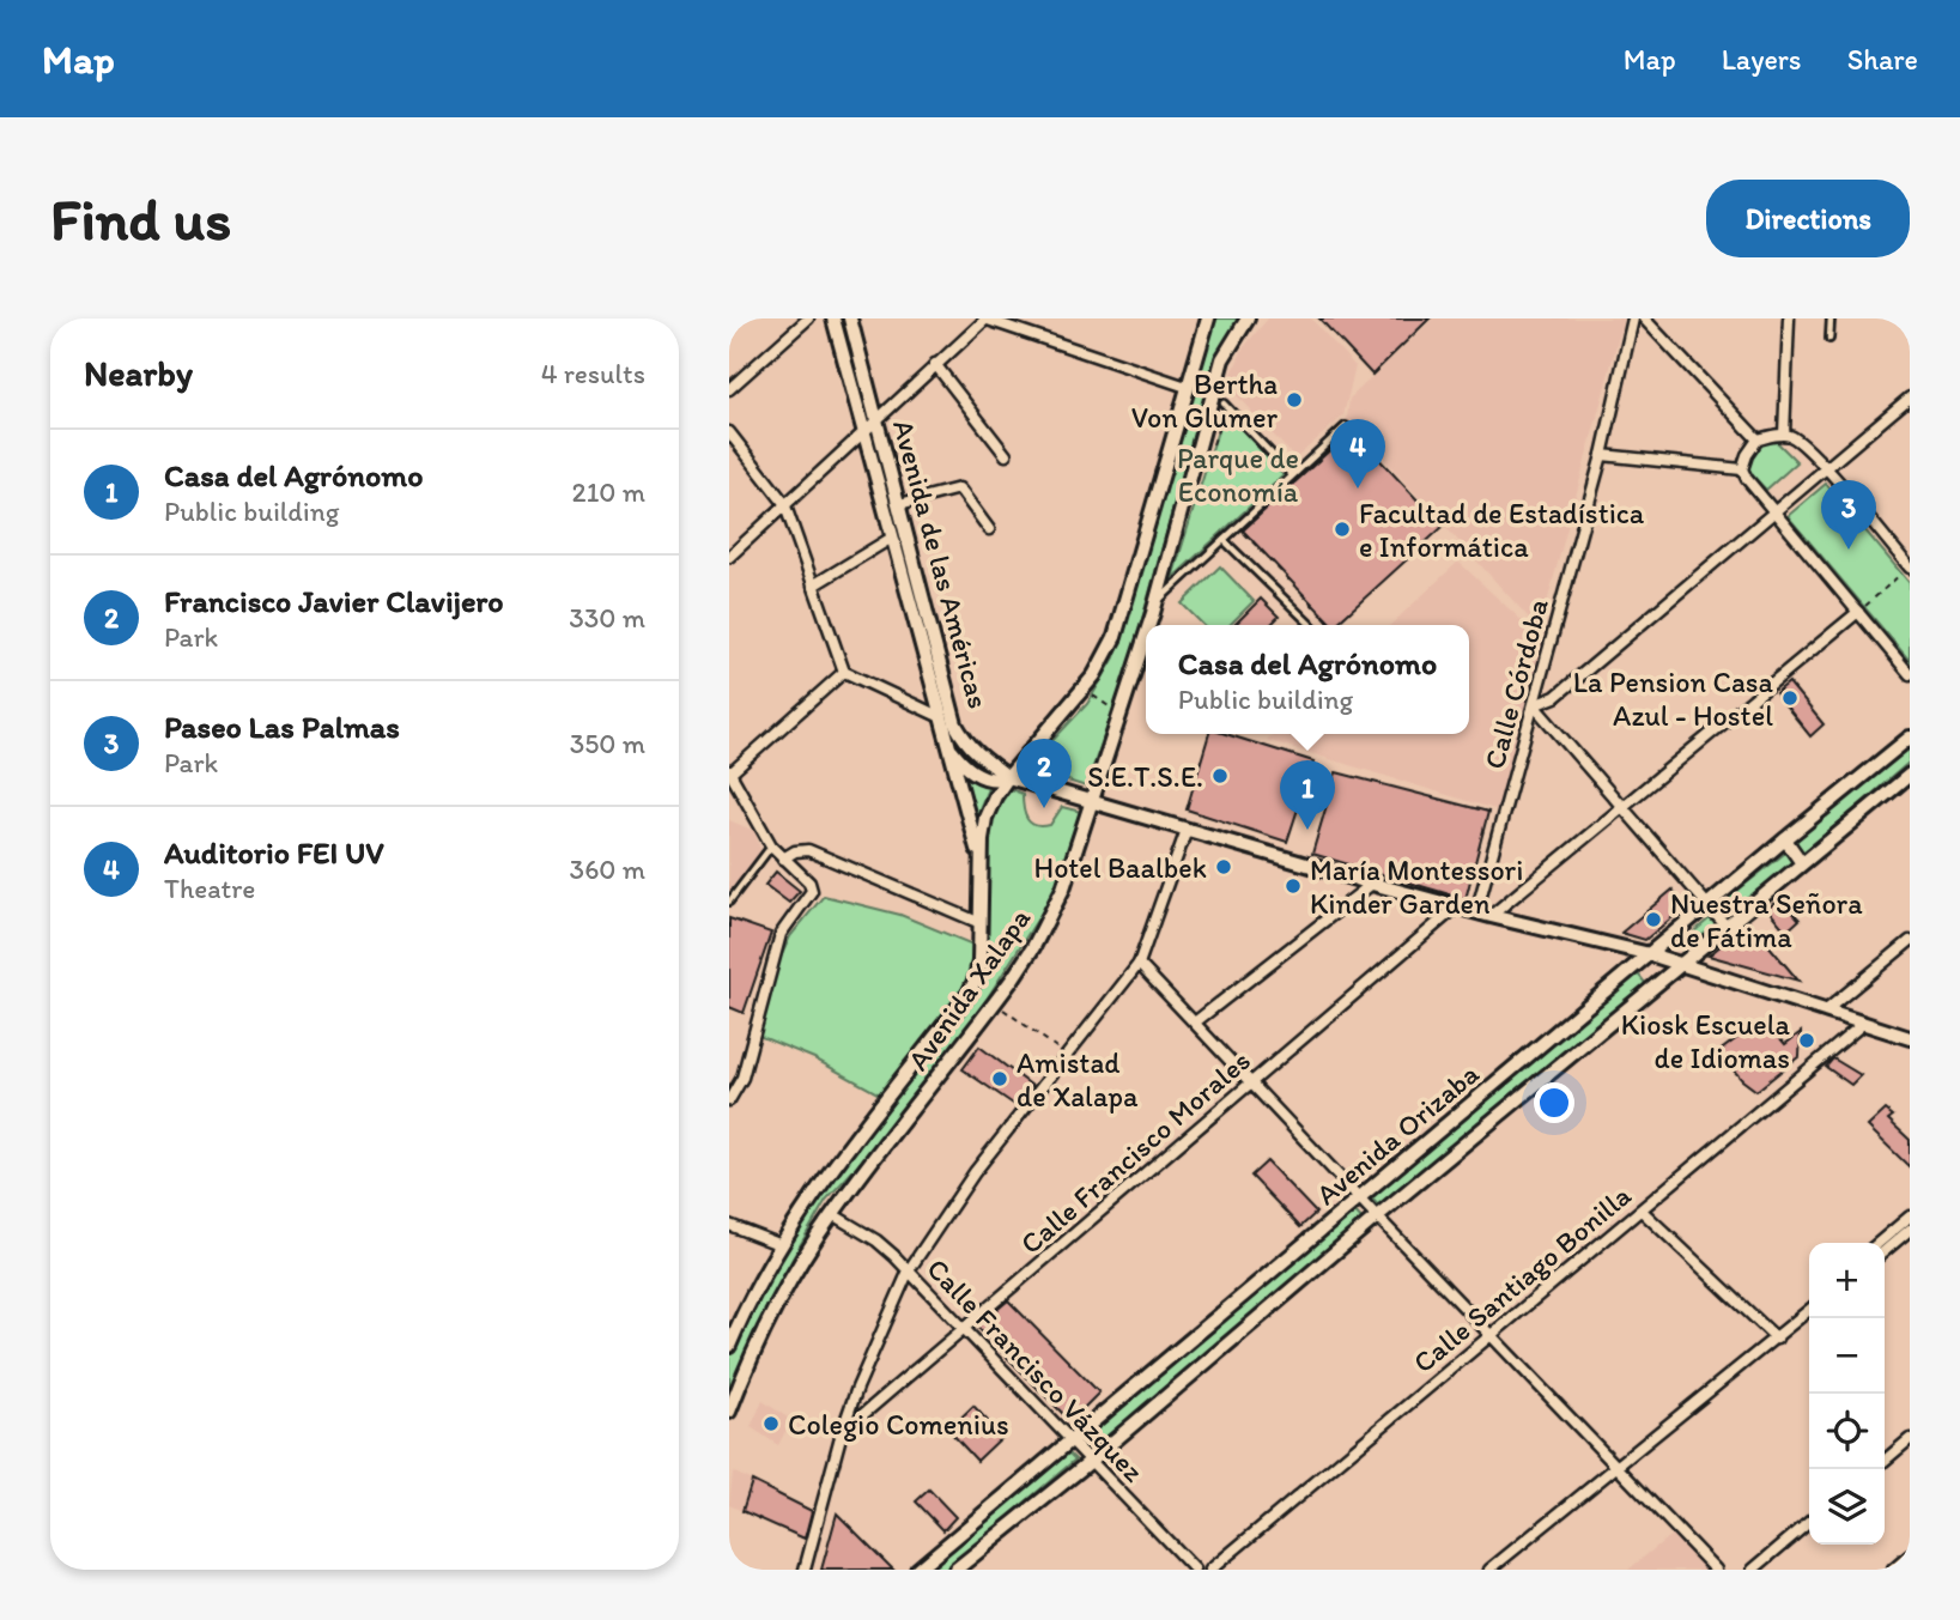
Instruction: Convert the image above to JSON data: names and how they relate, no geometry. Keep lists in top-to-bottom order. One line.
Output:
{"streets":{"main road":["Avenida de las Américas","Avenida Xalapa","Avenida Orizaba"],"street":["Calle Córdoba","Calle Francisco Morales","Calle Santiago Bonilla","Calle Francisco Vázquez"]},"crossings":[["Avenida de las Américas","Avenida Xalapa"],["Avenida Xalapa","Calle Francisco Vázquez"],["Avenida Orizaba","Calle Francisco Vázquez"],["Calle Francisco Morales","Calle Francisco Vázquez"]],"parks":["Parque de Economía"],"places":["Bertha Von Glumer","Facultad de Estadística e Informática","La Pension Casa Azul - Hostel","S.E.T.S.E.","Hotel Baalbek","María Montessori Kinder Garden","Nuestra Señora de Fátima","Kiosk Escuela de Idiomas","Amistad de Xalapa","Colegio Comenius"],"page":{"header":"Map","nav":["Map","Layers","Share"],"buttons":"Directions","title":"Find us","heading":["Nearby","4 results"],"pins":["4","3","2","1"],"list":[{"mark":"1","name":"Casa del Agrónomo","note":"Public building","value":"210 m"},{"mark":"2","name":"Francisco Javier Clavijero","note":"Park","value":"330 m"},{"mark":"3","name":"Paseo Las Palmas","note":"Park","value":"350 m"},{"mark":"4","name":"Auditorio FEI UV","note":"Theatre","value":"360 m"}],"popup":["Casa del Agrónomo","Public building"],"map_buttons":["+","−"]}}
